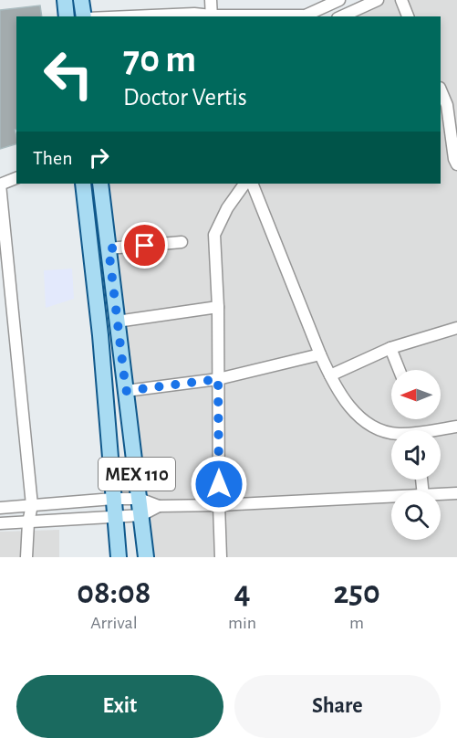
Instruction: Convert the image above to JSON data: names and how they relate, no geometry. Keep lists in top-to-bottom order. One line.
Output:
{"streets":{"main road":["MEX 110"]},"north":"left","page":{"turn":["70 m","Doctor Vertis"],"then":"Then","eta":["08:08","Arrival","4","min","250","m"],"buttons":["Exit","Share"]}}
